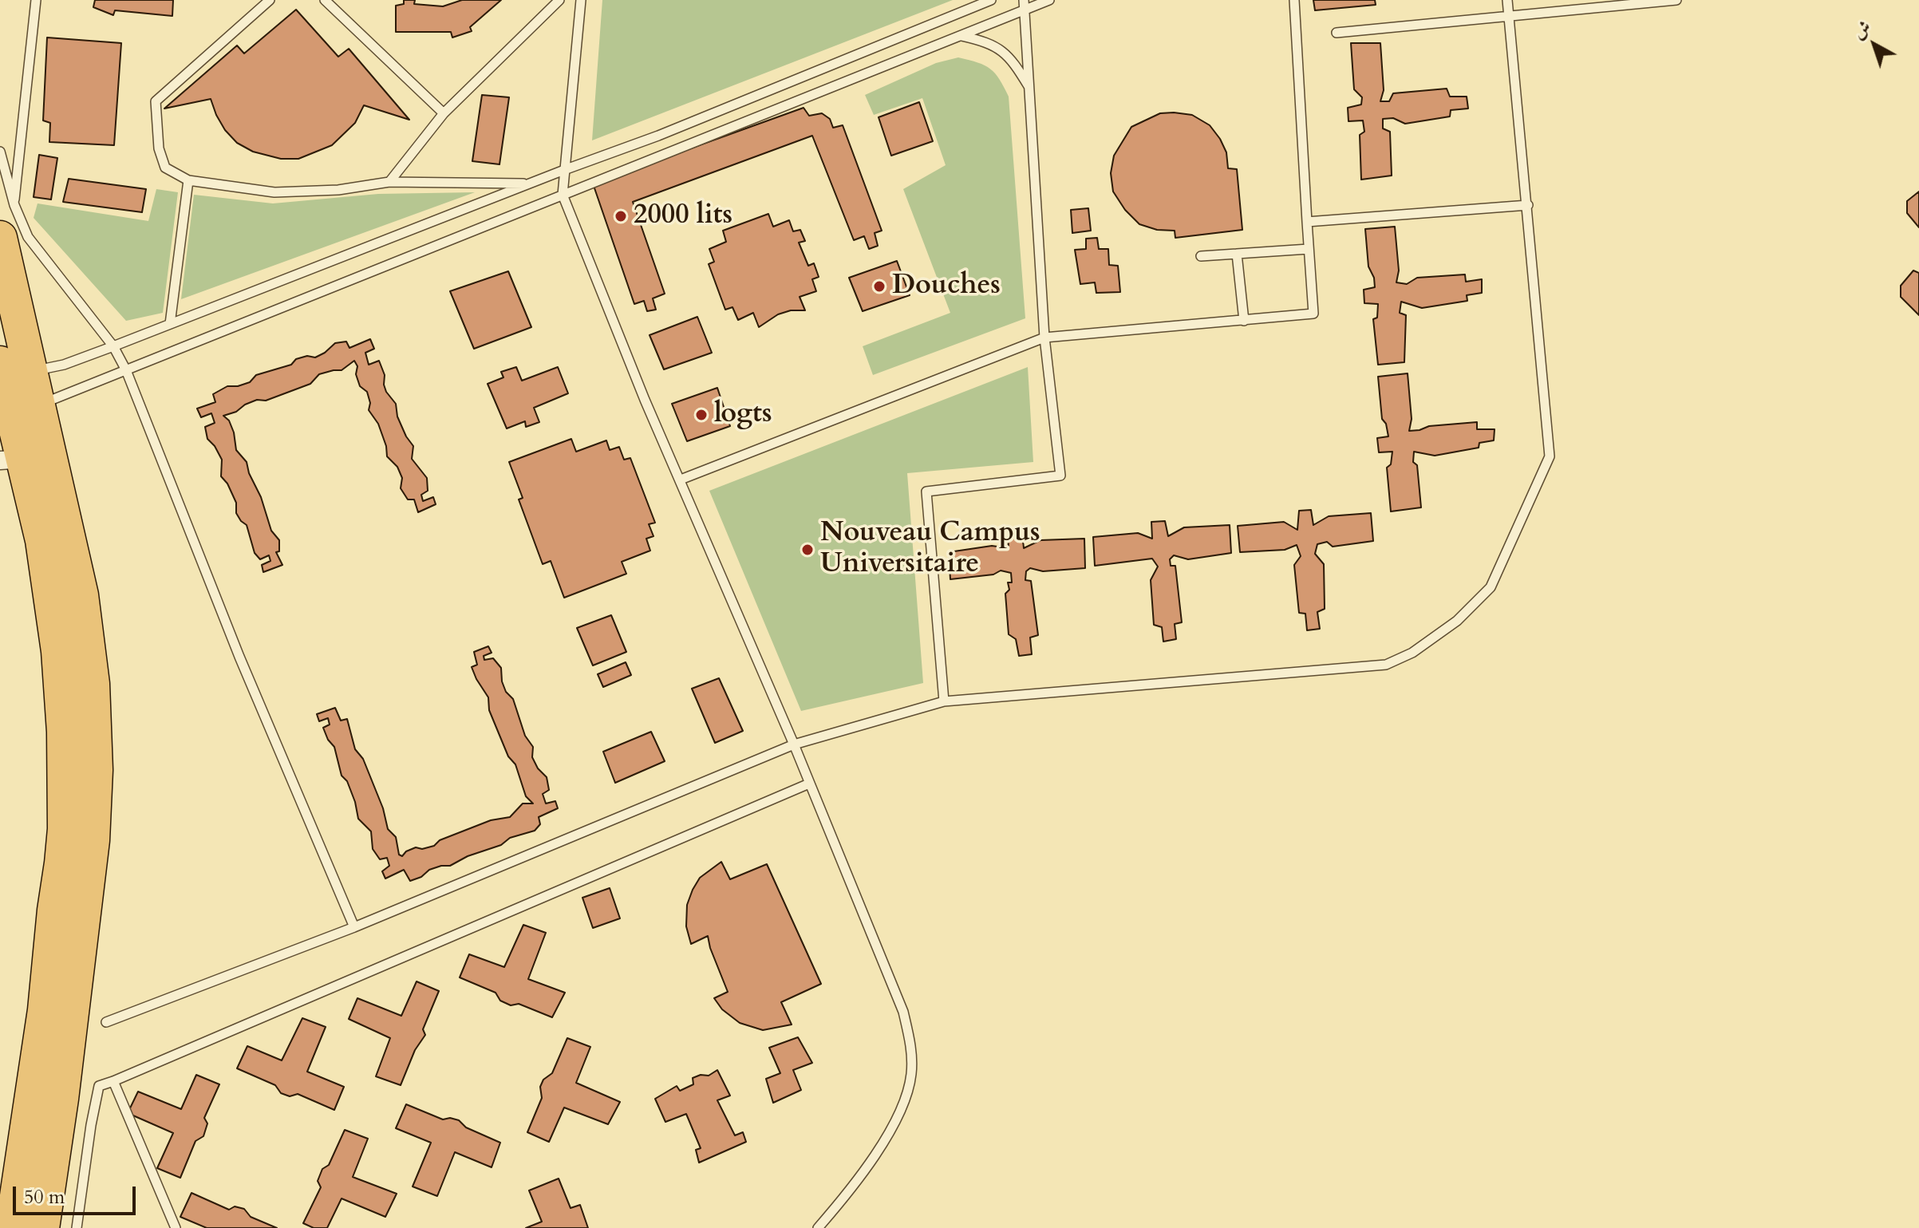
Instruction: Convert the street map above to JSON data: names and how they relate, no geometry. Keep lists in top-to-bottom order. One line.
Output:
{"places":["2000 lits","Douches","logts","Nouveau Campus Universitaire"],"scale_bar":"50 m","north":"top left"}
